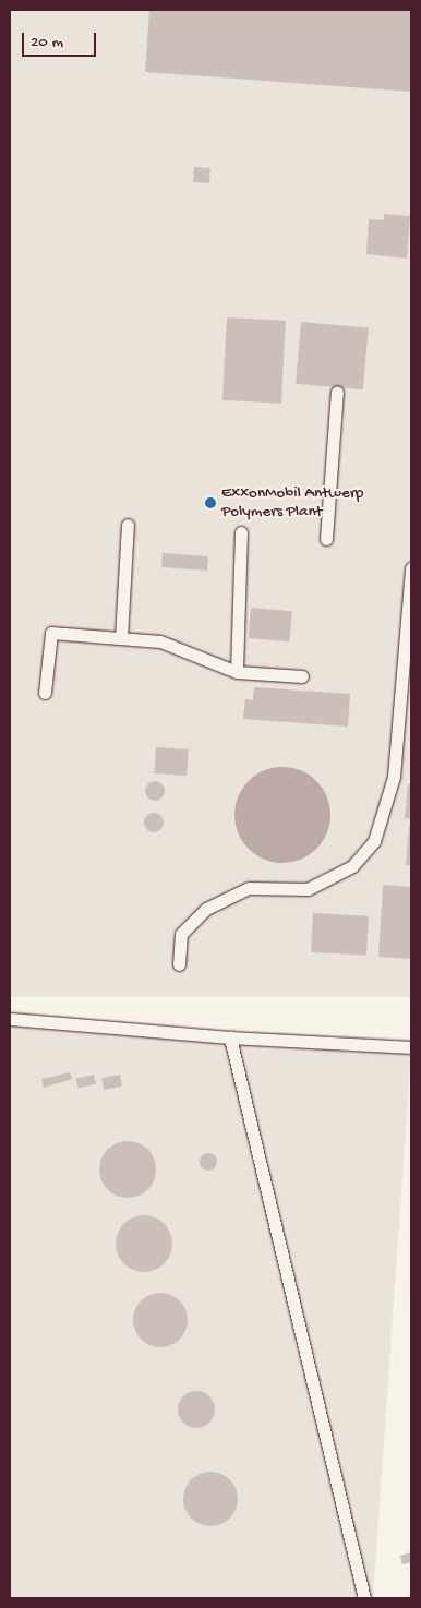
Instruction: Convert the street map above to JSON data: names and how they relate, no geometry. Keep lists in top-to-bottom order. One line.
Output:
{"places":["ExxonMobil Antwerp Polymers Plant"],"scale_bar":"20 m"}
